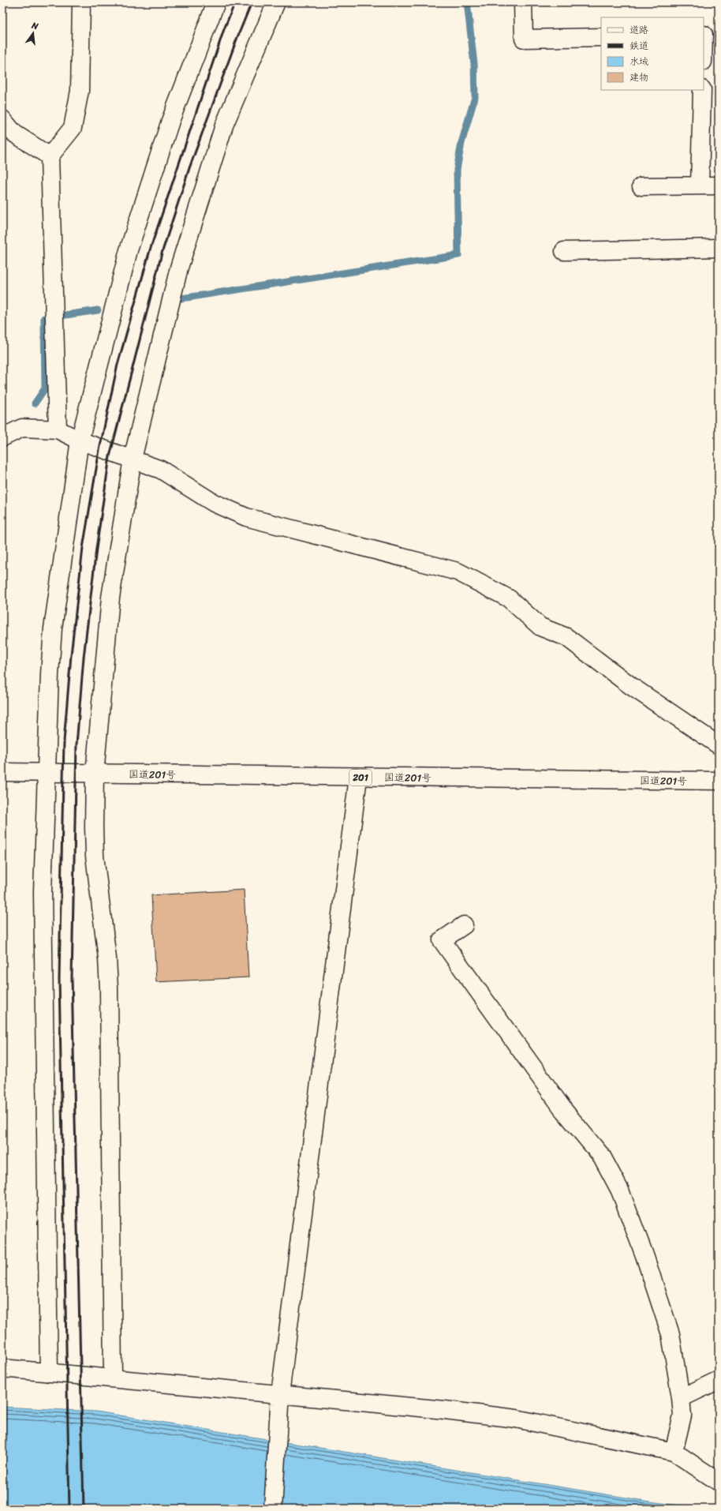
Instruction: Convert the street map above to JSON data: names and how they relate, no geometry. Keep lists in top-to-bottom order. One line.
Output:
{"streets":{"main road":["国道201号","201"]},"legend":["道路","鉄道","水域","建物"],"north":"top"}
